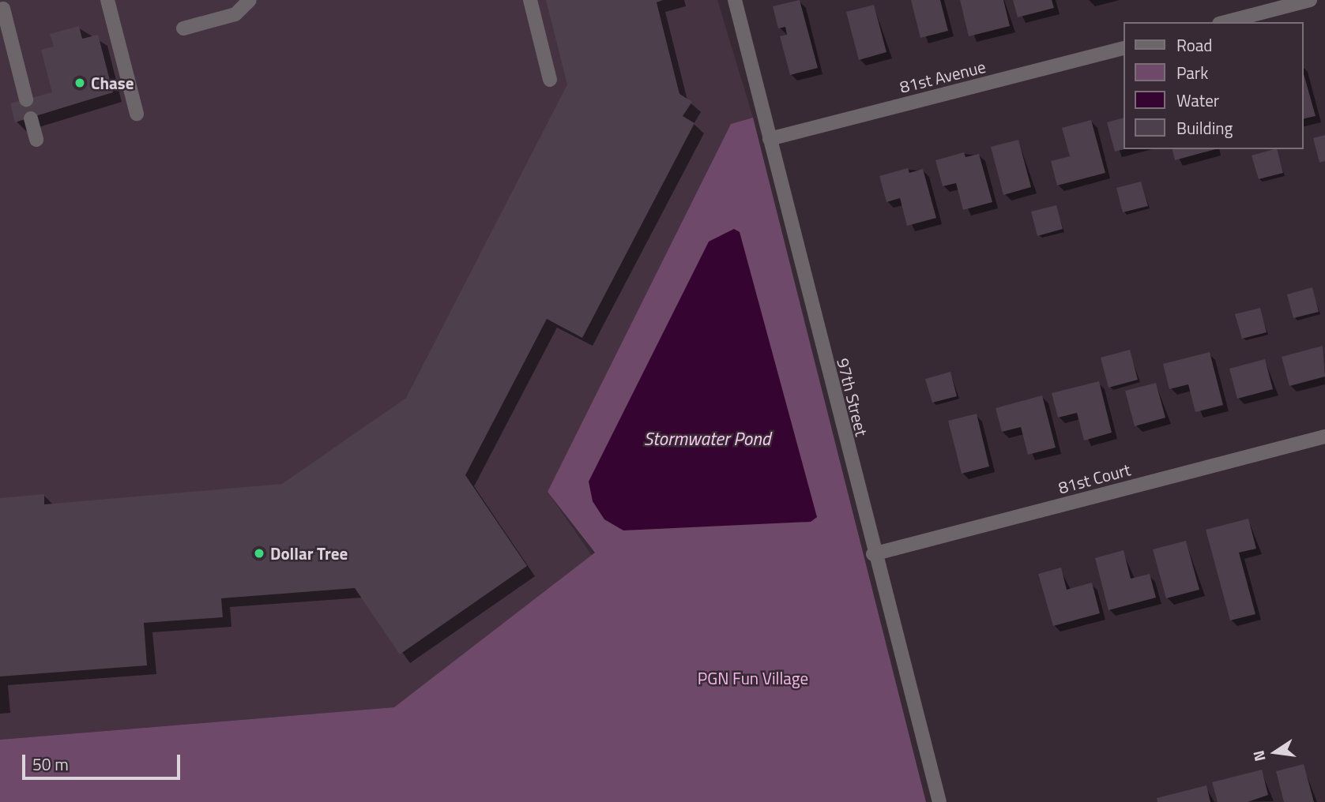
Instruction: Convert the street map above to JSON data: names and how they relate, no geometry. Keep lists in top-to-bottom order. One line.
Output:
{"streets":{"street":["81st Avenue","97th Street","81st Court"]},"crossings":[["81st Avenue","97th Street"],["97th Street","81st Court"]],"water":["Stormwater Pond"],"parks":["PGN Fun Village"],"places":["Chase","Dollar Tree"],"legend":["Road","Park","Water","Building"],"scale_bar":"50 m","north":"left"}
